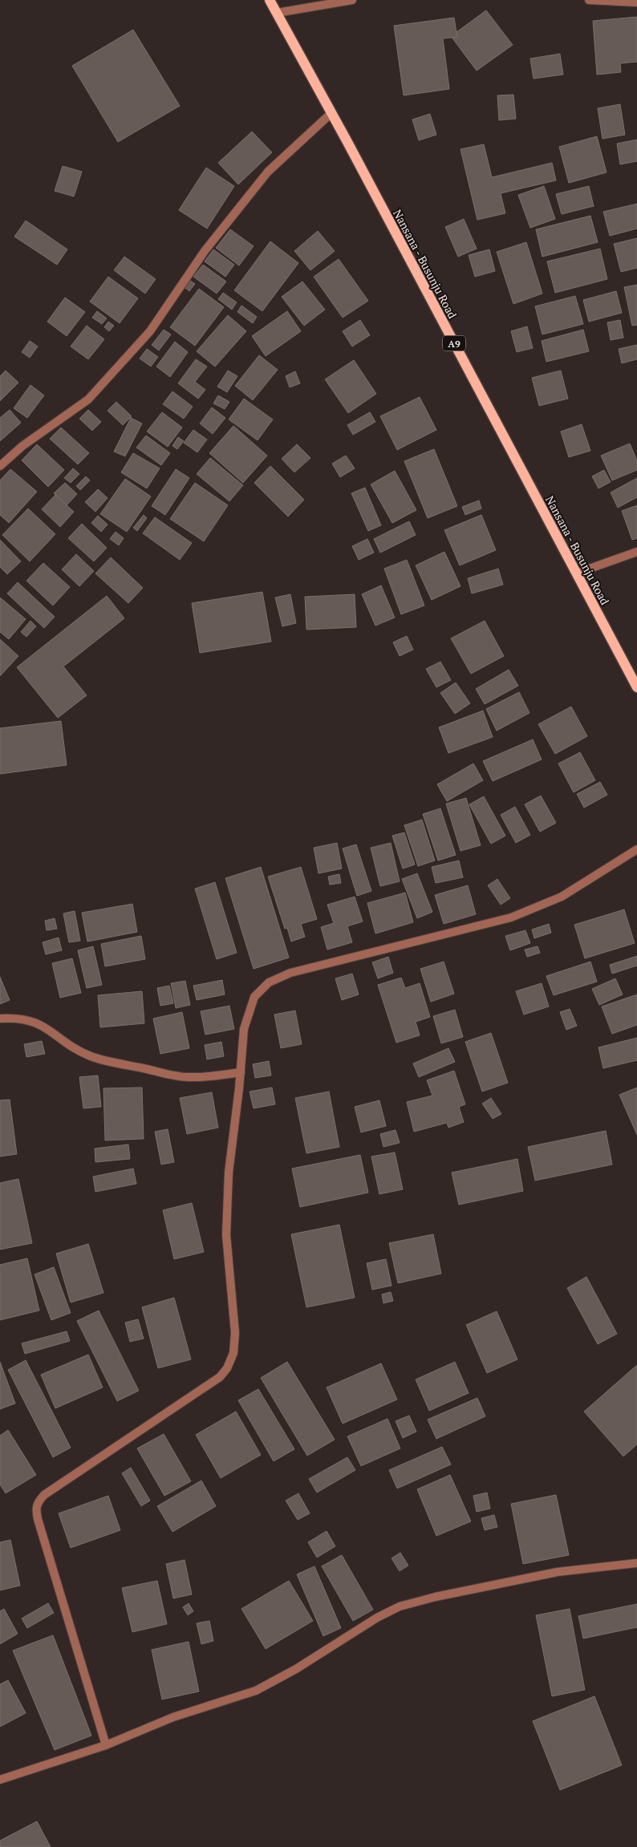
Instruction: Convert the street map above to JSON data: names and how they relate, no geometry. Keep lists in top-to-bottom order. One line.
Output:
{"streets":{"main road":["Nansana - Busunju Road","A9"]}}
